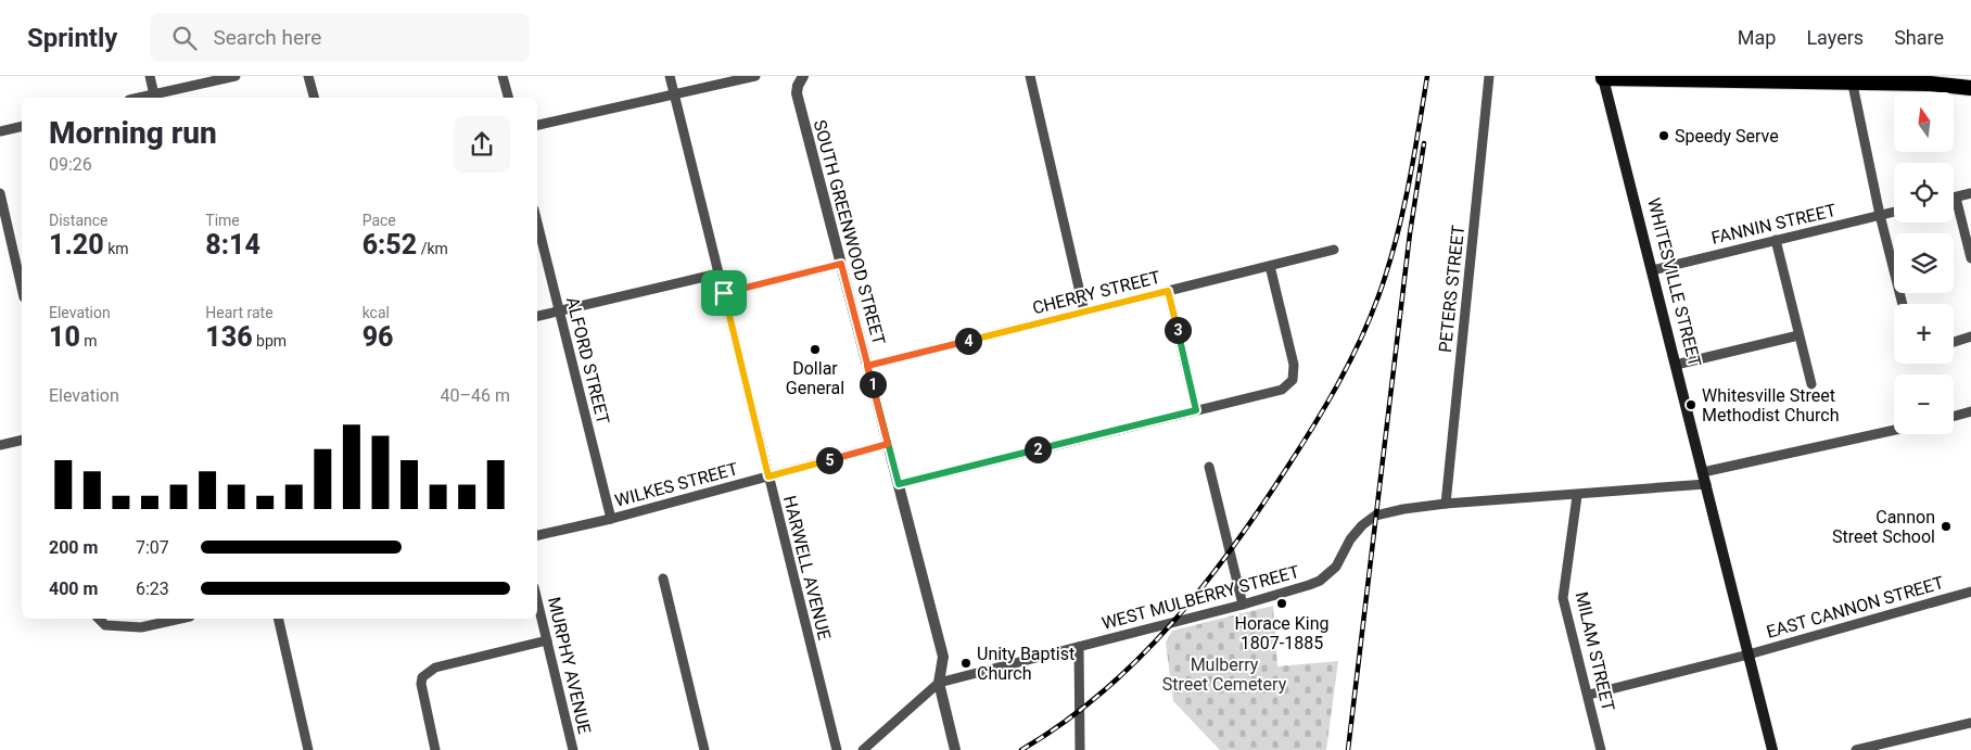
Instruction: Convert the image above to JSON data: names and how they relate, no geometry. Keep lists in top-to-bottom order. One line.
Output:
{"streets":{"main road":["WHITESVILLE STREET"],"street":["FANNIN STREET","SOUTH GREENWOOD STREET","PETERS STREET","CHERRY STREET","ALFORD STREET","WILKES STREET","HARWELL AVENUE","WEST MULBERRY STREET","EAST CANNON STREET","MILAM STREET","MURPHY AVENUE"]},"crossings":[["FANNIN STREET","WHITESVILLE STREET"],["SOUTH GREENWOOD STREET","CHERRY STREET"],["SOUTH GREENWOOD STREET","WILKES STREET"],["SOUTH GREENWOOD STREET","WEST MULBERRY STREET"],["WHITESVILLE STREET","WEST MULBERRY STREET"],["WHITESVILLE STREET","EAST CANNON STREET"],["PETERS STREET","WEST MULBERRY STREET"],["ALFORD STREET","WILKES STREET"],["WILKES STREET","HARWELL AVENUE"],["WEST MULBERRY STREET","MILAM STREET"],["EAST CANNON STREET","MILAM STREET"]],"parks":["Mulberry Street Cemetery"],"places":["Speedy Serve","Dollar General","Whitesville Street Methodist Church","Cannon Street School","Horace King 1807-1885","Unity Baptist Church"],"north":"top","page":{"header":"Sprintly","search":"Search here","nav":["Map","Layers","Share"],"map_buttons":["+","−"],"heading":["Morning run","09:26"],"stats":[["Distance","1.20 km"],["Time","8:14"],["Pace","6:52 /km"],["Elevation","10 m"],["Heart rate","136 bpm"],["kcal","96"]],"pins":["3","4","1","2","5"],"chart":["Elevation","40–46 m"],"list":[{"name":"200 m","note":"7:07"},{"name":"400 m","note":"6:23"}]}}
